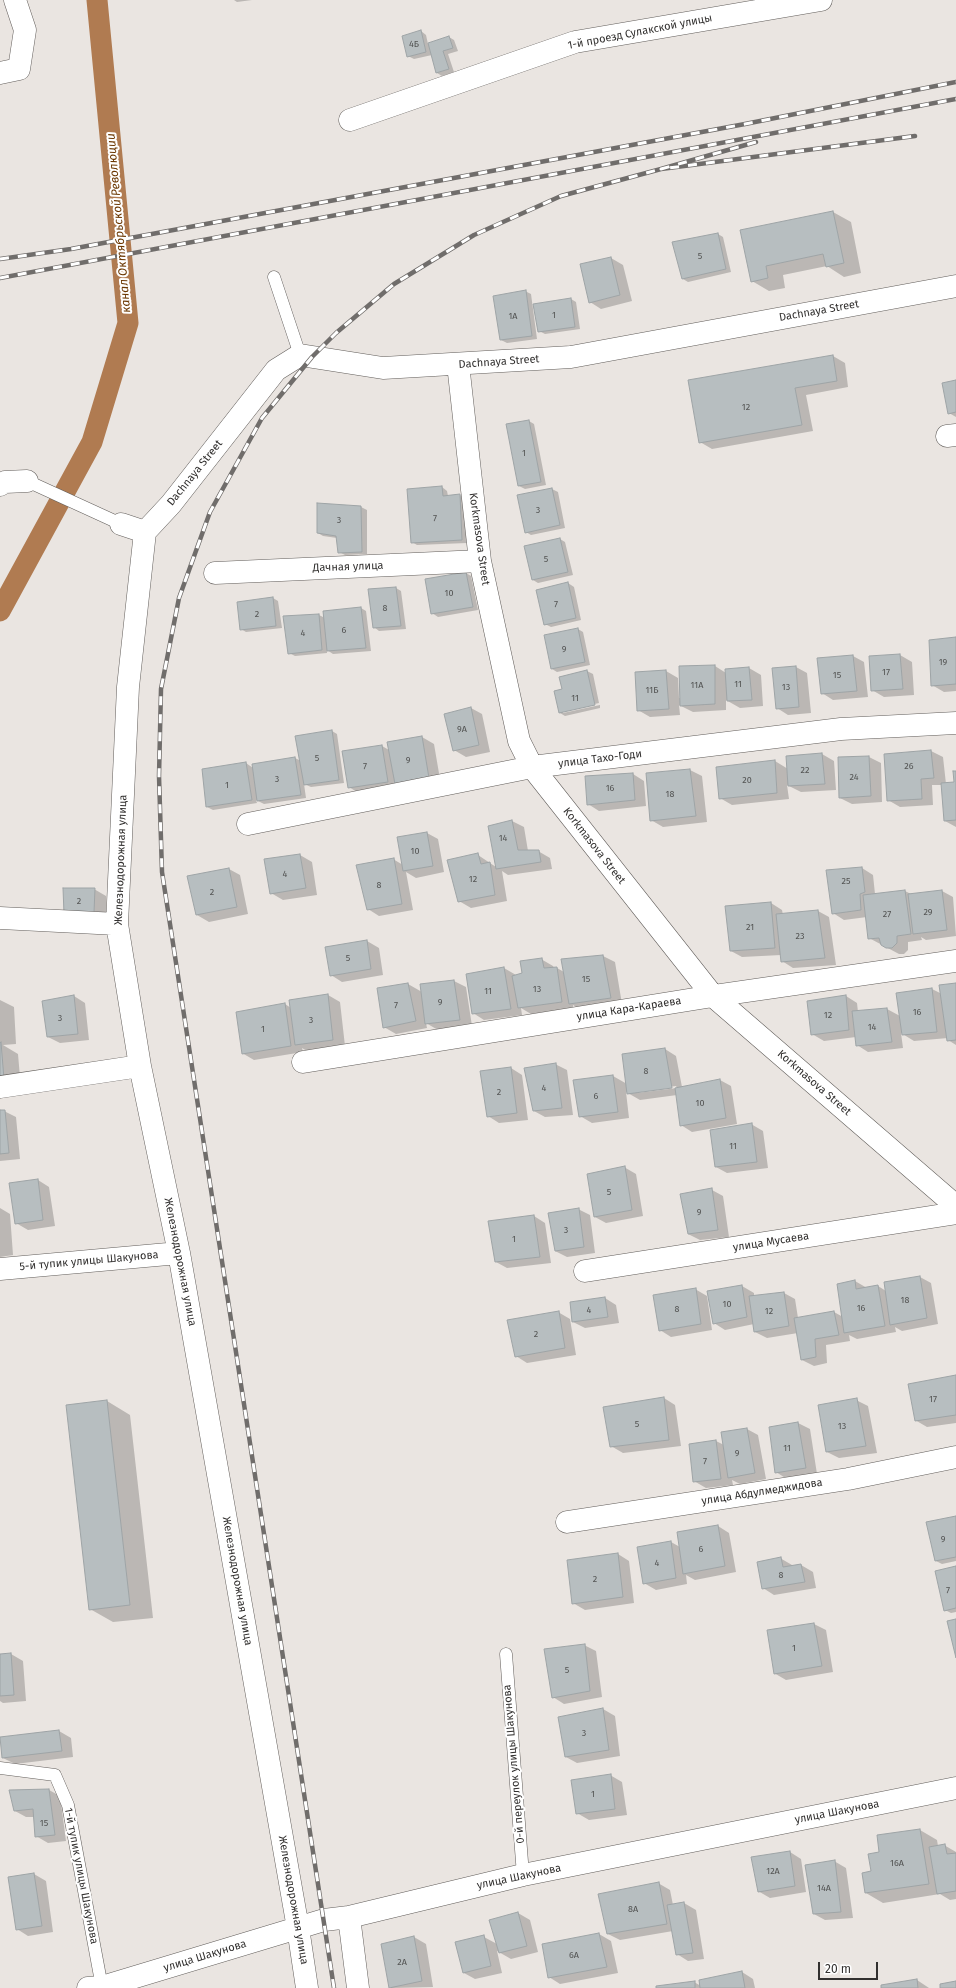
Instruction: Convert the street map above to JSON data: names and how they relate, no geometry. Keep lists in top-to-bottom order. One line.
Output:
{"streets":{"street":["1-й проезд Сулакской улицы","Dachnaya Street","Korkmasova Street","Дачная улица","улица Тахо-Годи","Железнодорожная улица","улица Кара-Караева","улица Мусаева","5-й тупик улицы Шакунова","улица Абдулмеджидова","улица Шакунова"],"lane":["0-й переулок улицы Шакунова","1-й тупик улицы Шакунова"]},"crossings":[["Dachnaya Street","Korkmasova Street"],["Dachnaya Street","Железнодорожная улица"],["Korkmasova Street","Дачная улица"],["Korkmasova Street","улица Тахо-Годи"],["Korkmasova Street","улица Кара-Караева"],["Железнодорожная улица","5-й тупик улицы Шакунова"],["Железнодорожная улица","улица Шакунова"],["0-й переулок улицы Шакунова","улица Шакунова"],["улица Шакунова","1-й тупик улицы Шакунова"]],"water":["канал Октябрьской Революции"],"house_numbers":["4Б","5","1","1А","12","1","3","7","3","5","10","7","8","2","6","4","9","19","17","15","11","11А","13","11Б","11","9А","5","9","7","26","22","24","3","20","1","16","18","14","10","4","12","25","8","2","2","29","27","21","23","5","15","13","11","9","7","16","12","3","3","14","1","8","4","2","6","10","11","5","9","3","1","18","10","16","8","4","12","2","17","5","13","11","9","7","9","6","4","8","2","7","1","5","3","1","15","16А","12А","14А","8А","6А","2А"],"scale_bar":"20 m"}
